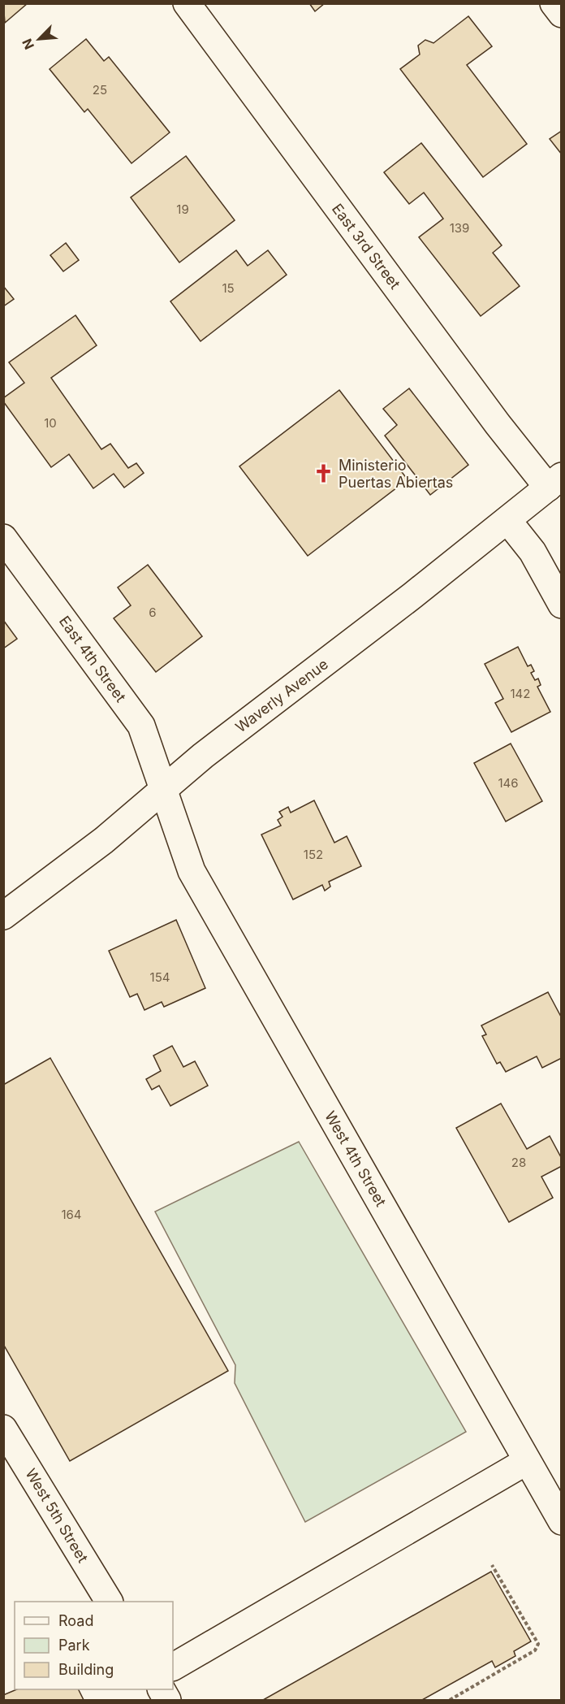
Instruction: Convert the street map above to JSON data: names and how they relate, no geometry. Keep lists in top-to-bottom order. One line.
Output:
{"streets":{"street":["East 3rd Street","East 4th Street","Waverly Avenue","West 4th Street","West 5th Street"]},"crossings":[["East 3rd Street","Waverly Avenue"],["East 4th Street","Waverly Avenue"],["East 4th Street","West 4th Street"],["Waverly Avenue","West 4th Street"]],"places":{"church":["Ministerio Puertas Abiertas"]},"house_numbers":["25","19","139","15","10","6","142","146","152","154","28","164"],"legend":["Road","Park","Building"],"north":"bottom left"}
